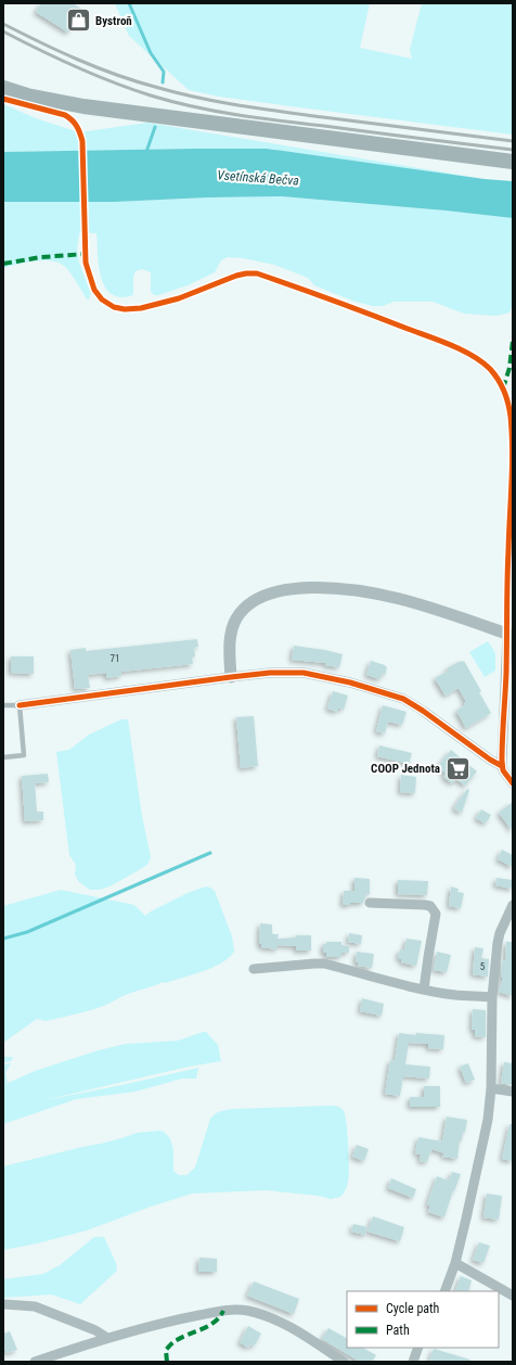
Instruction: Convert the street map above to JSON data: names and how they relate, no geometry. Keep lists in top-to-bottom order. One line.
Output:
{"water":["Vsetínská Bečva"],"places":{"shop":["Bystroň"],"supermarket":["COOP Jednota"]},"house_numbers":["71","5"],"legend":["Cycle path","Path"]}
